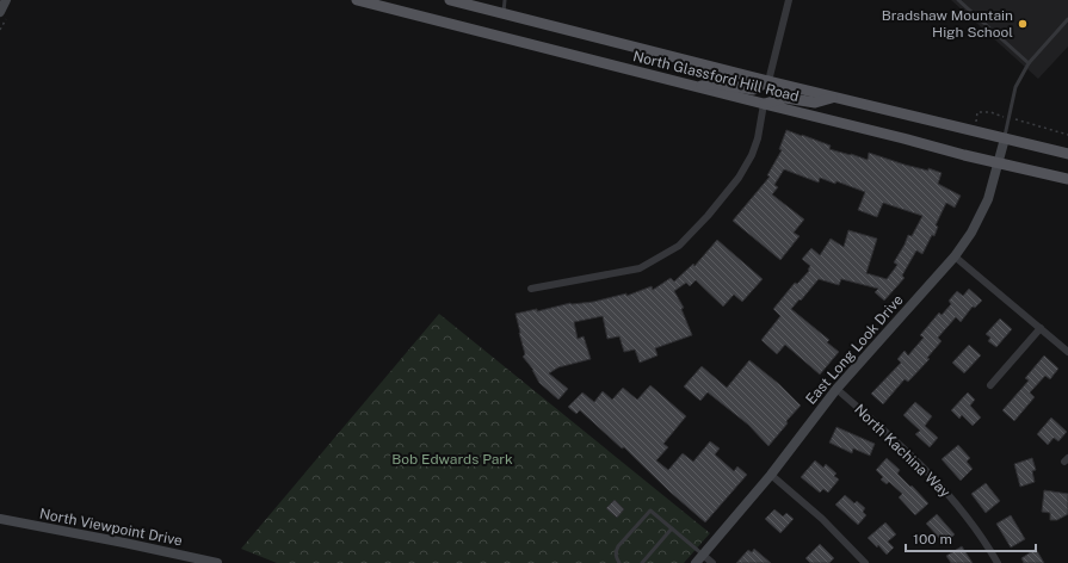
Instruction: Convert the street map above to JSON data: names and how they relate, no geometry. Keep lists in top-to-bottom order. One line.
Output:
{"streets":{"main road":["North Glassford Hill Road"],"street":["East Long Look Drive","North Kachina Way","North Viewpoint Drive"]},"crossings":[["North Glassford Hill Road","East Long Look Drive"],["East Long Look Drive","North Kachina Way"]],"parks":["Bob Edwards Park"],"places":["Bradshaw Mountain High School"],"scale_bar":"100 m"}
